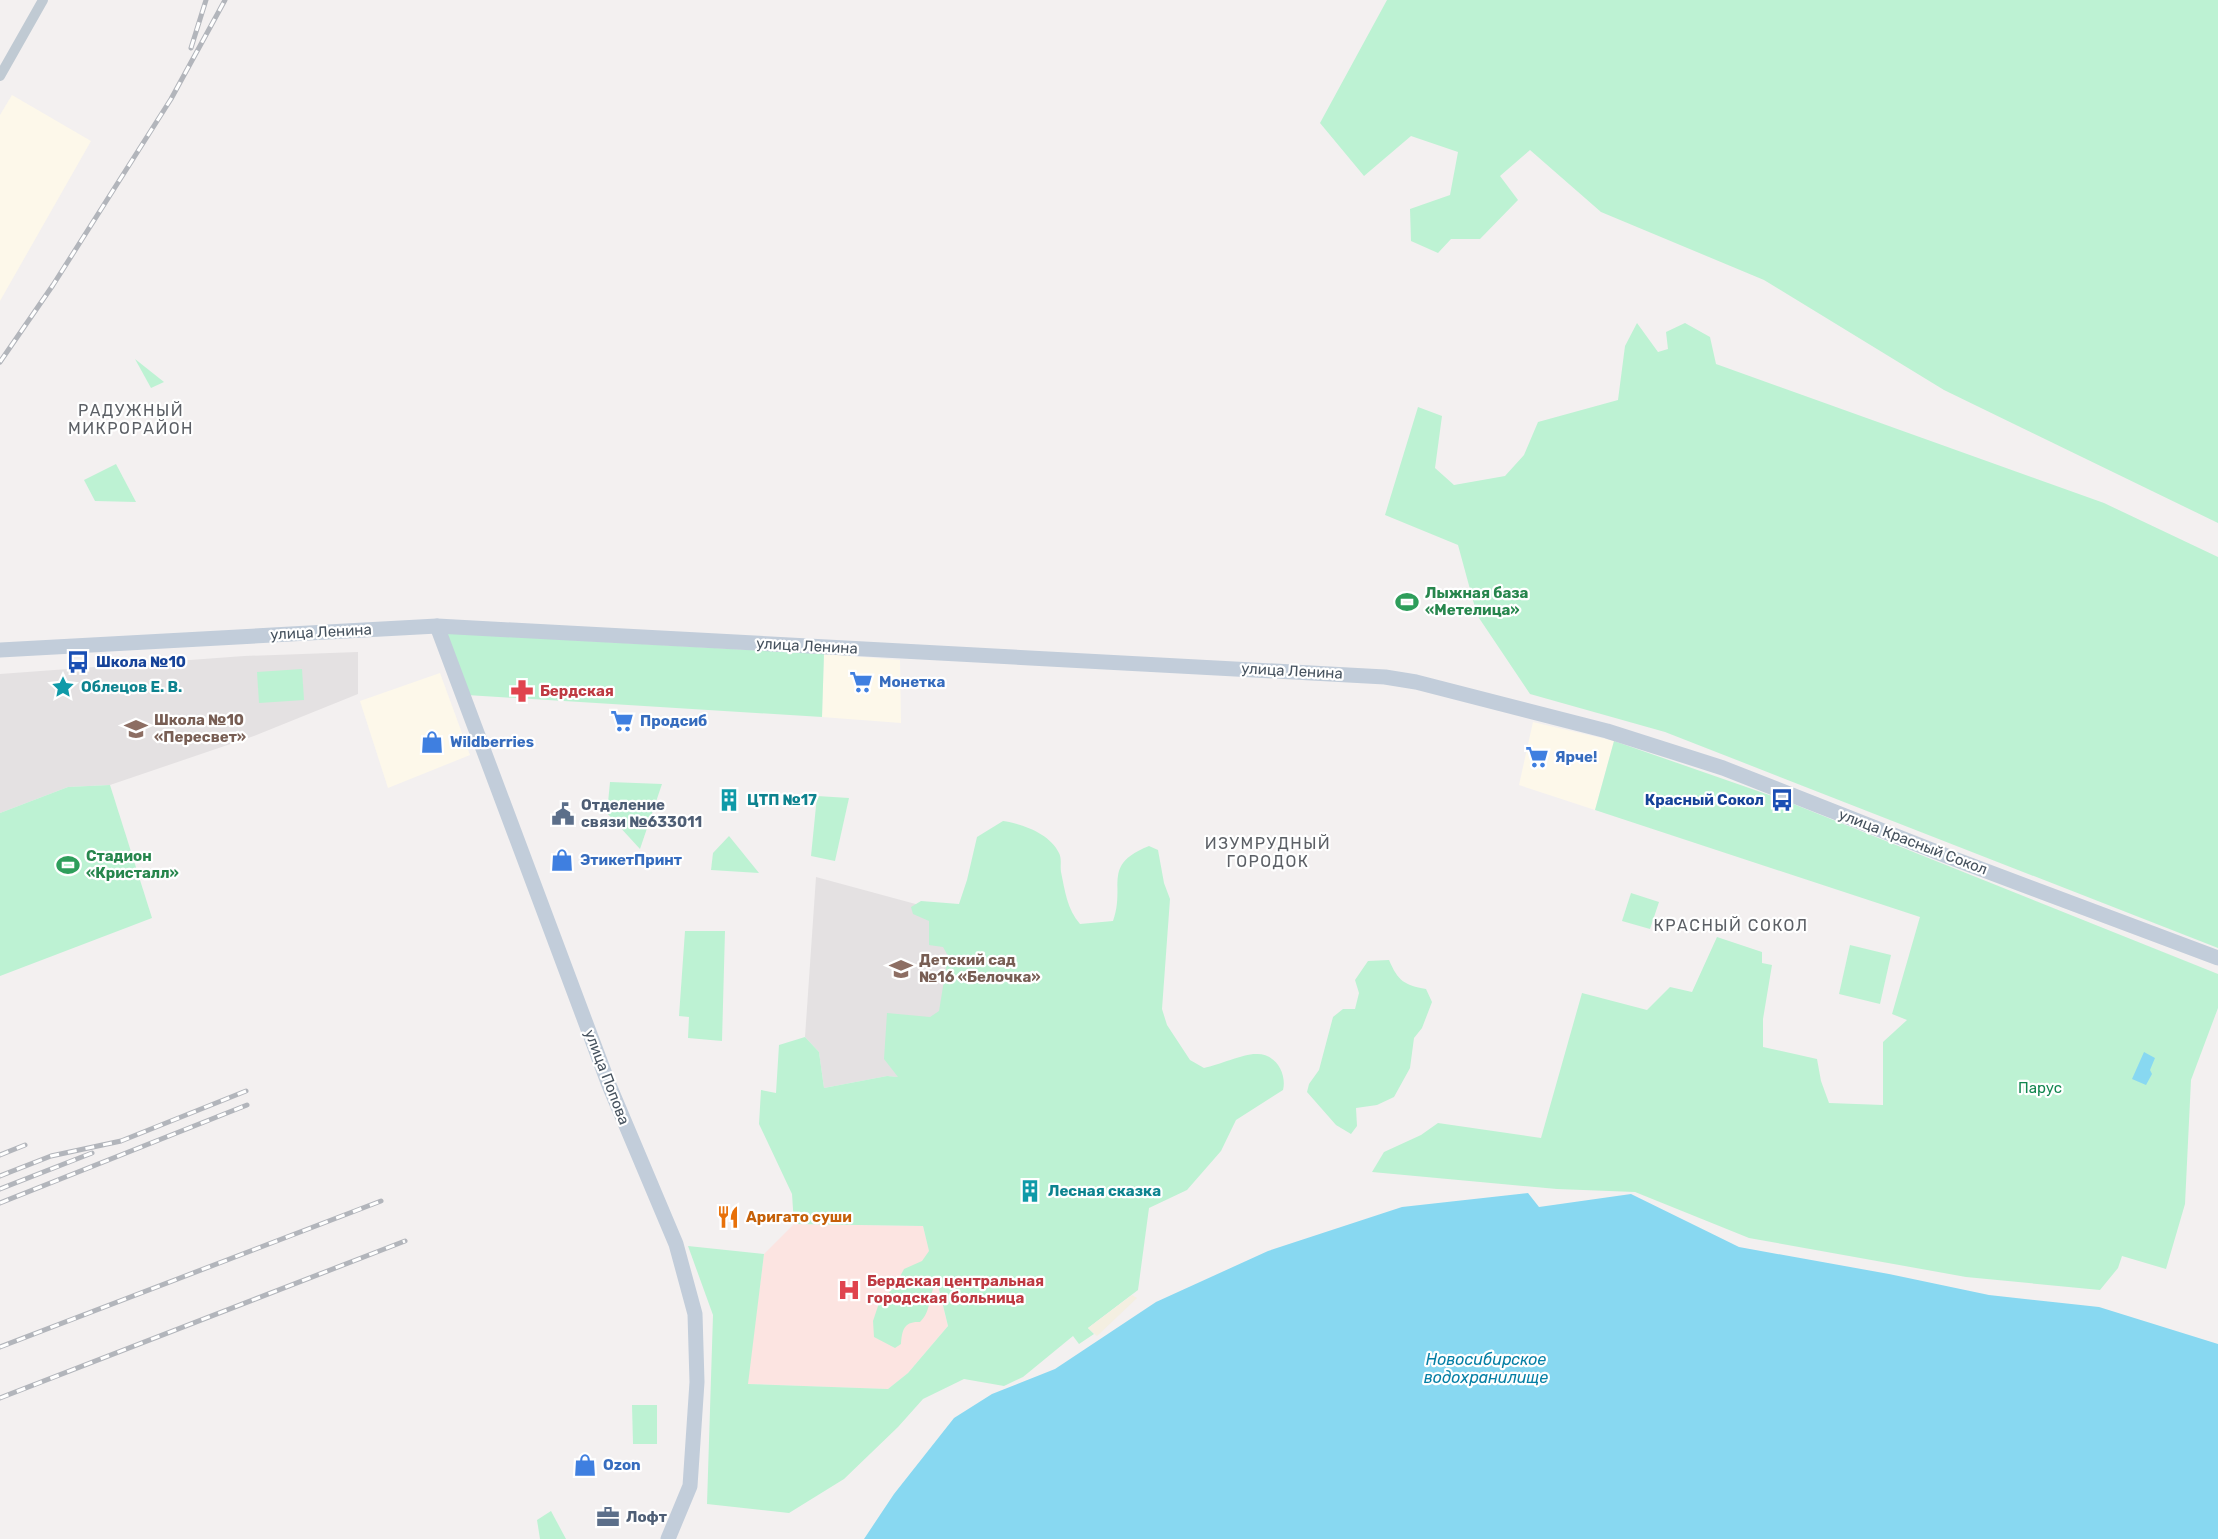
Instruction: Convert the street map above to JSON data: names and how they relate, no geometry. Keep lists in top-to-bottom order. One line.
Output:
{"streets":{"street":["улица Ленина","улица Красный Сокол","улица Попова"]},"crossings":[["улица Ленина","улица Красный Сокол"],["улица Ленина","улица Попова"]],"districts":["РАДУЖНЫЙ МИКРОРАЙОН","ИЗУМРУДНЫЙ ГОРОДОК","КРАСНЫЙ СОКОЛ"],"water":["Новосибирское водохранилище"],"parks":["Парус"],"places":{"sports":["Лыжная база «Метелица»","Стадион «Кристалл»"],"bus stop":["Школа №10","Красный Сокол"],"supermarket":["Монетка","Продсиб","Ярче!"],"place":["Облецов Е. В."],"pharmacy":["Бердская"],"school or university":["Школа №10 «Пересвет»","Детский сад №16 «Белочка»"],"shop":["Wildberries","ЭтикетПринт","Ozon"],"building":["ЦТП №17","Лесная сказка"],"public building":["Отделение связи №633011"],"restaurant":["Аригато суши"],"hospital":["Бердская центральная городская больница"],"office":["Лофт"]}}
